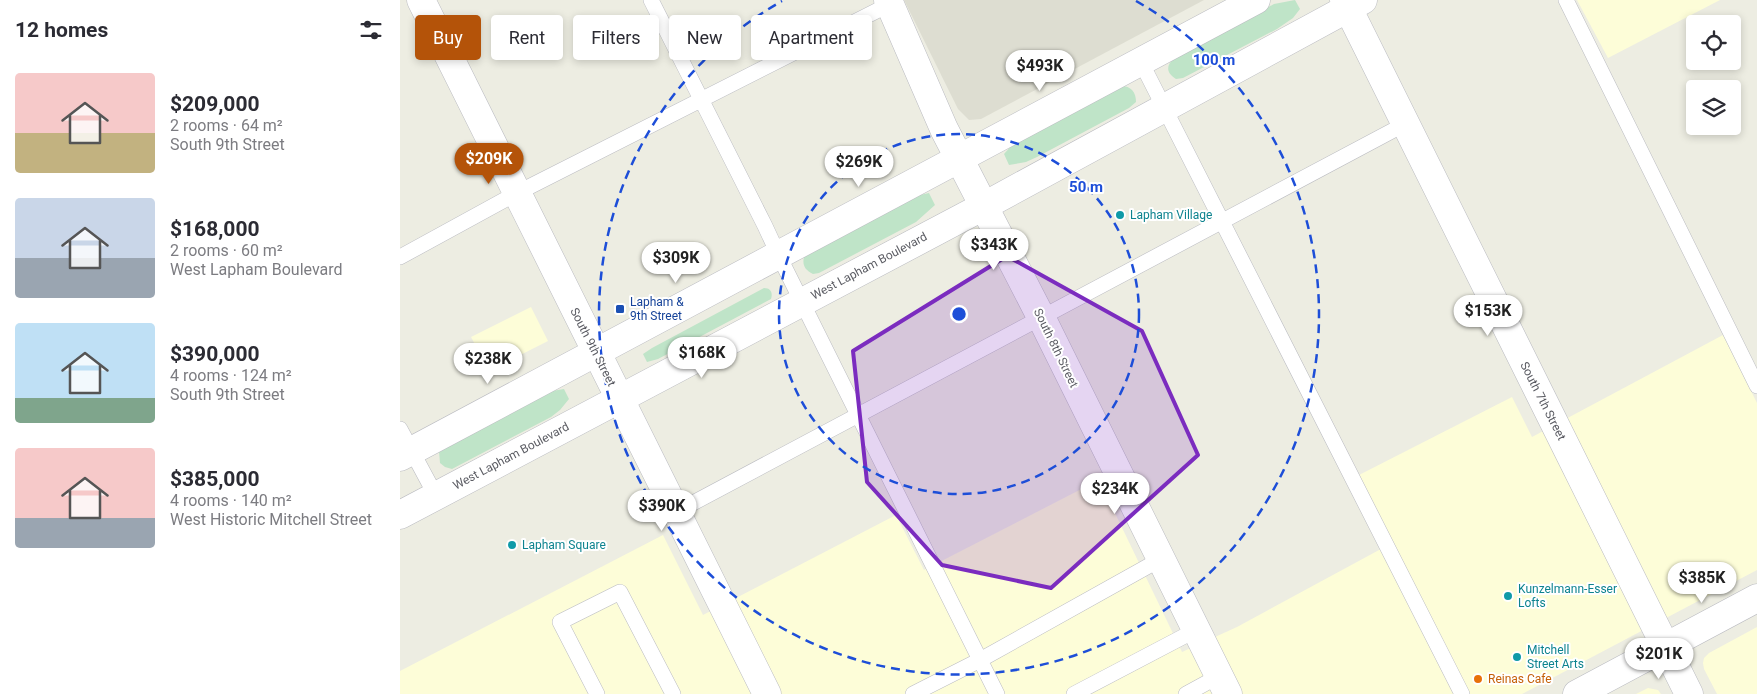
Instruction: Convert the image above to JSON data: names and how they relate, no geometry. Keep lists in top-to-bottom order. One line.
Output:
{"streets":{"street":["West Lapham Boulevard","South 9th Street","South 8th Street","South 7th Street"]},"crossings":[["West Lapham Boulevard","South 9th Street"],["West Lapham Boulevard","South 8th Street"],["West Lapham Boulevard","South 7th Street"]],"places":{"other":["Lapham Village","Lapham Square","Kunzelmann-Esser Lofts","Mitchell Street Arts","Reinas Cafe"],"transit":["Lapham & 9th Street"]},"page":{"heading":"12 homes","chip":["Buy","Rent","Filters","New","Apartment"],"price":["$493K","$209K","$269K","$343K","$309K","$153K","$168K","$238K","$234K","$390K","$385K","$201K"],"list":[{"name":"$209,000","note":"2 rooms · 64 m² · South 9th Street"},{"name":"$168,000","note":"2 rooms · 60 m² · West Lapham Boulevard"},{"name":"$390,000","note":"4 rooms · 124 m² · South 9th Street"},{"name":"$385,000","note":"4 rooms · 140 m² · West Historic Mitchell Street"}]},"rings":["100 m","50 m"]}
